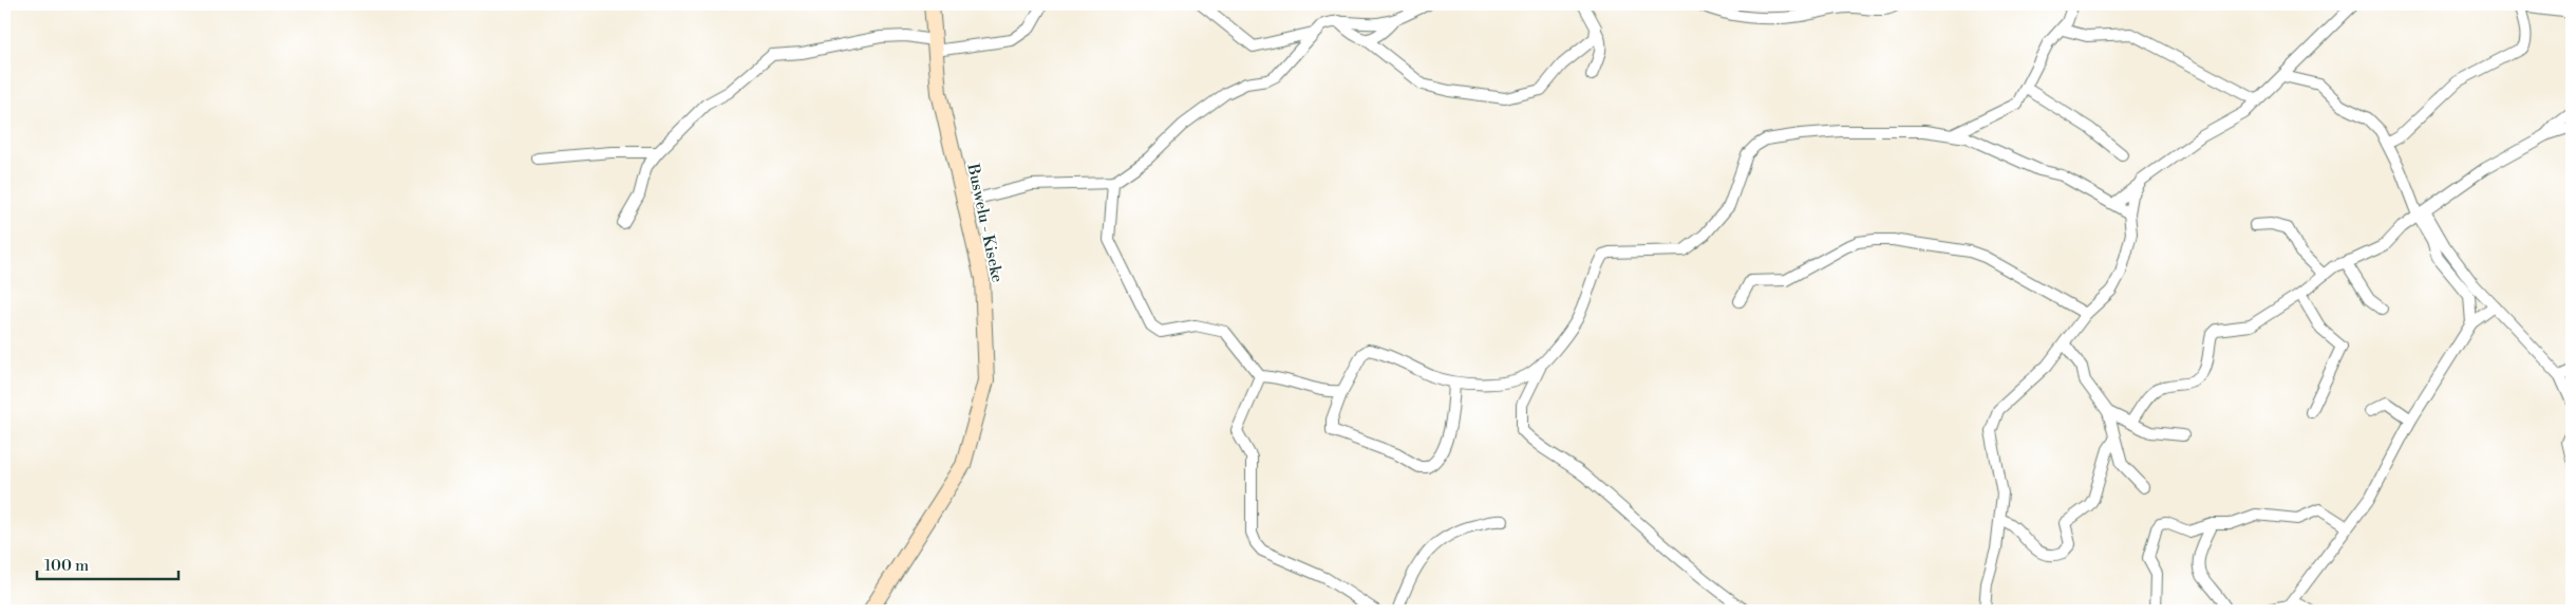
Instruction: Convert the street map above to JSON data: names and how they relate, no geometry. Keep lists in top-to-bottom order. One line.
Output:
{"streets":{"main road":["Buswelu - Kiseke"]},"scale_bar":"100 m"}
